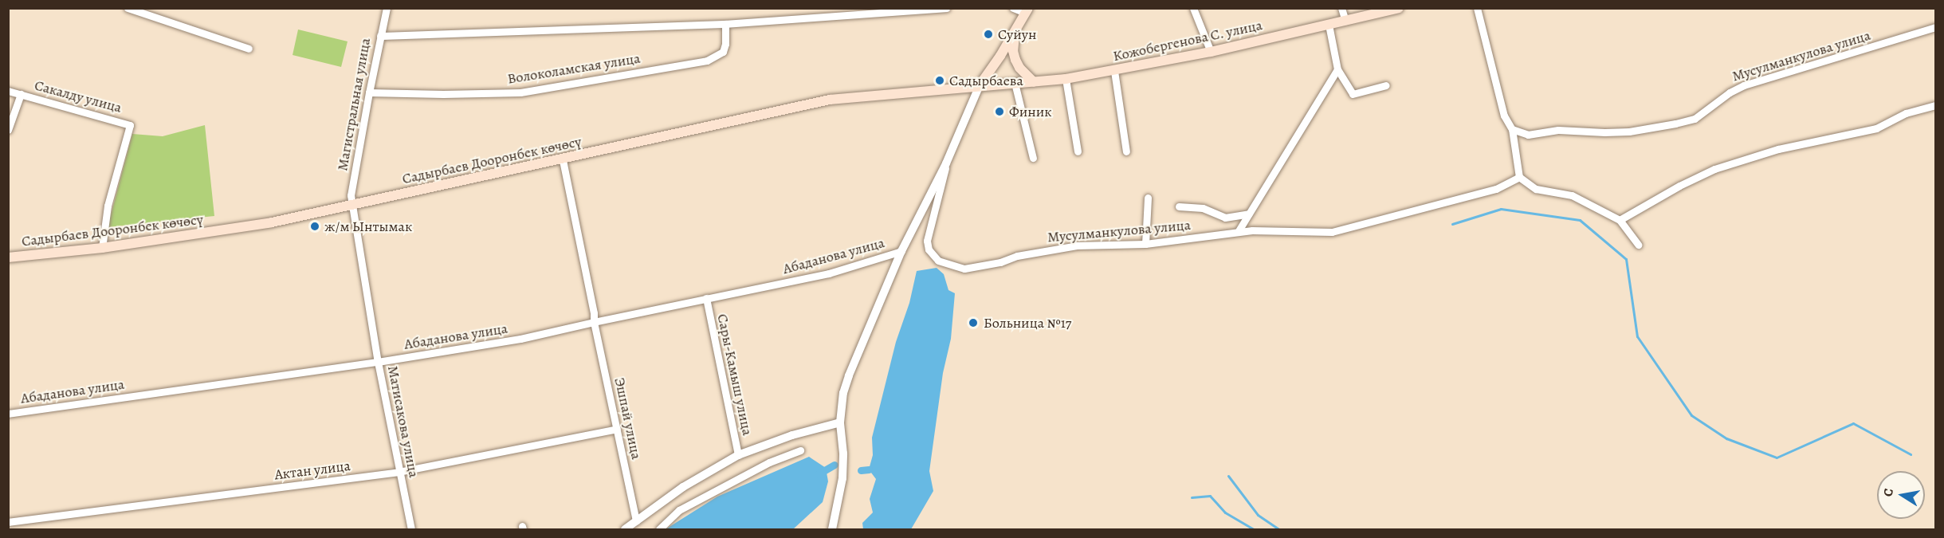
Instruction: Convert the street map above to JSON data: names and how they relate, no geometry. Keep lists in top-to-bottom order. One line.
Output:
{"streets":{"main road":["Кожобергенова С. улица","Садырбаев Дооронбек көчөсү"],"street":["Мусулманкулова улица","Волоколамская улица","Сакалду улица","Магистральная улица","Абаданова улица","Сары-Камыш улица","Эшпай улица","Матисакова улица","Актан улица"]},"crossings":[["Кожобергенова С. улица","Садырбаев Дооронбек көчөсү"],["Волоколамская улица","Магистральная улица"],["Сакалду улица","Садырбаев Дооронбек көчөсү"],["Магистральная улица","Садырбаев Дооронбек көчөсү"],["Магистральная улица","Матисакова улица"],["Садырбаев Дооронбек көчөсү","Эшпай улица"],["Садырбаев Дооронбек көчөсү","Матисакова улица"],["Абаданова улица","Сары-Камыш улица"],["Абаданова улица","Эшпай улица"],["Абаданова улица","Матисакова улица"],["Эшпай улица","Актан улица"],["Матисакова улица","Актан улица"]],"places":["Суйун","Садырбаева","Финик","ж/м Ынтымак","Больница №17"],"north":"left"}
